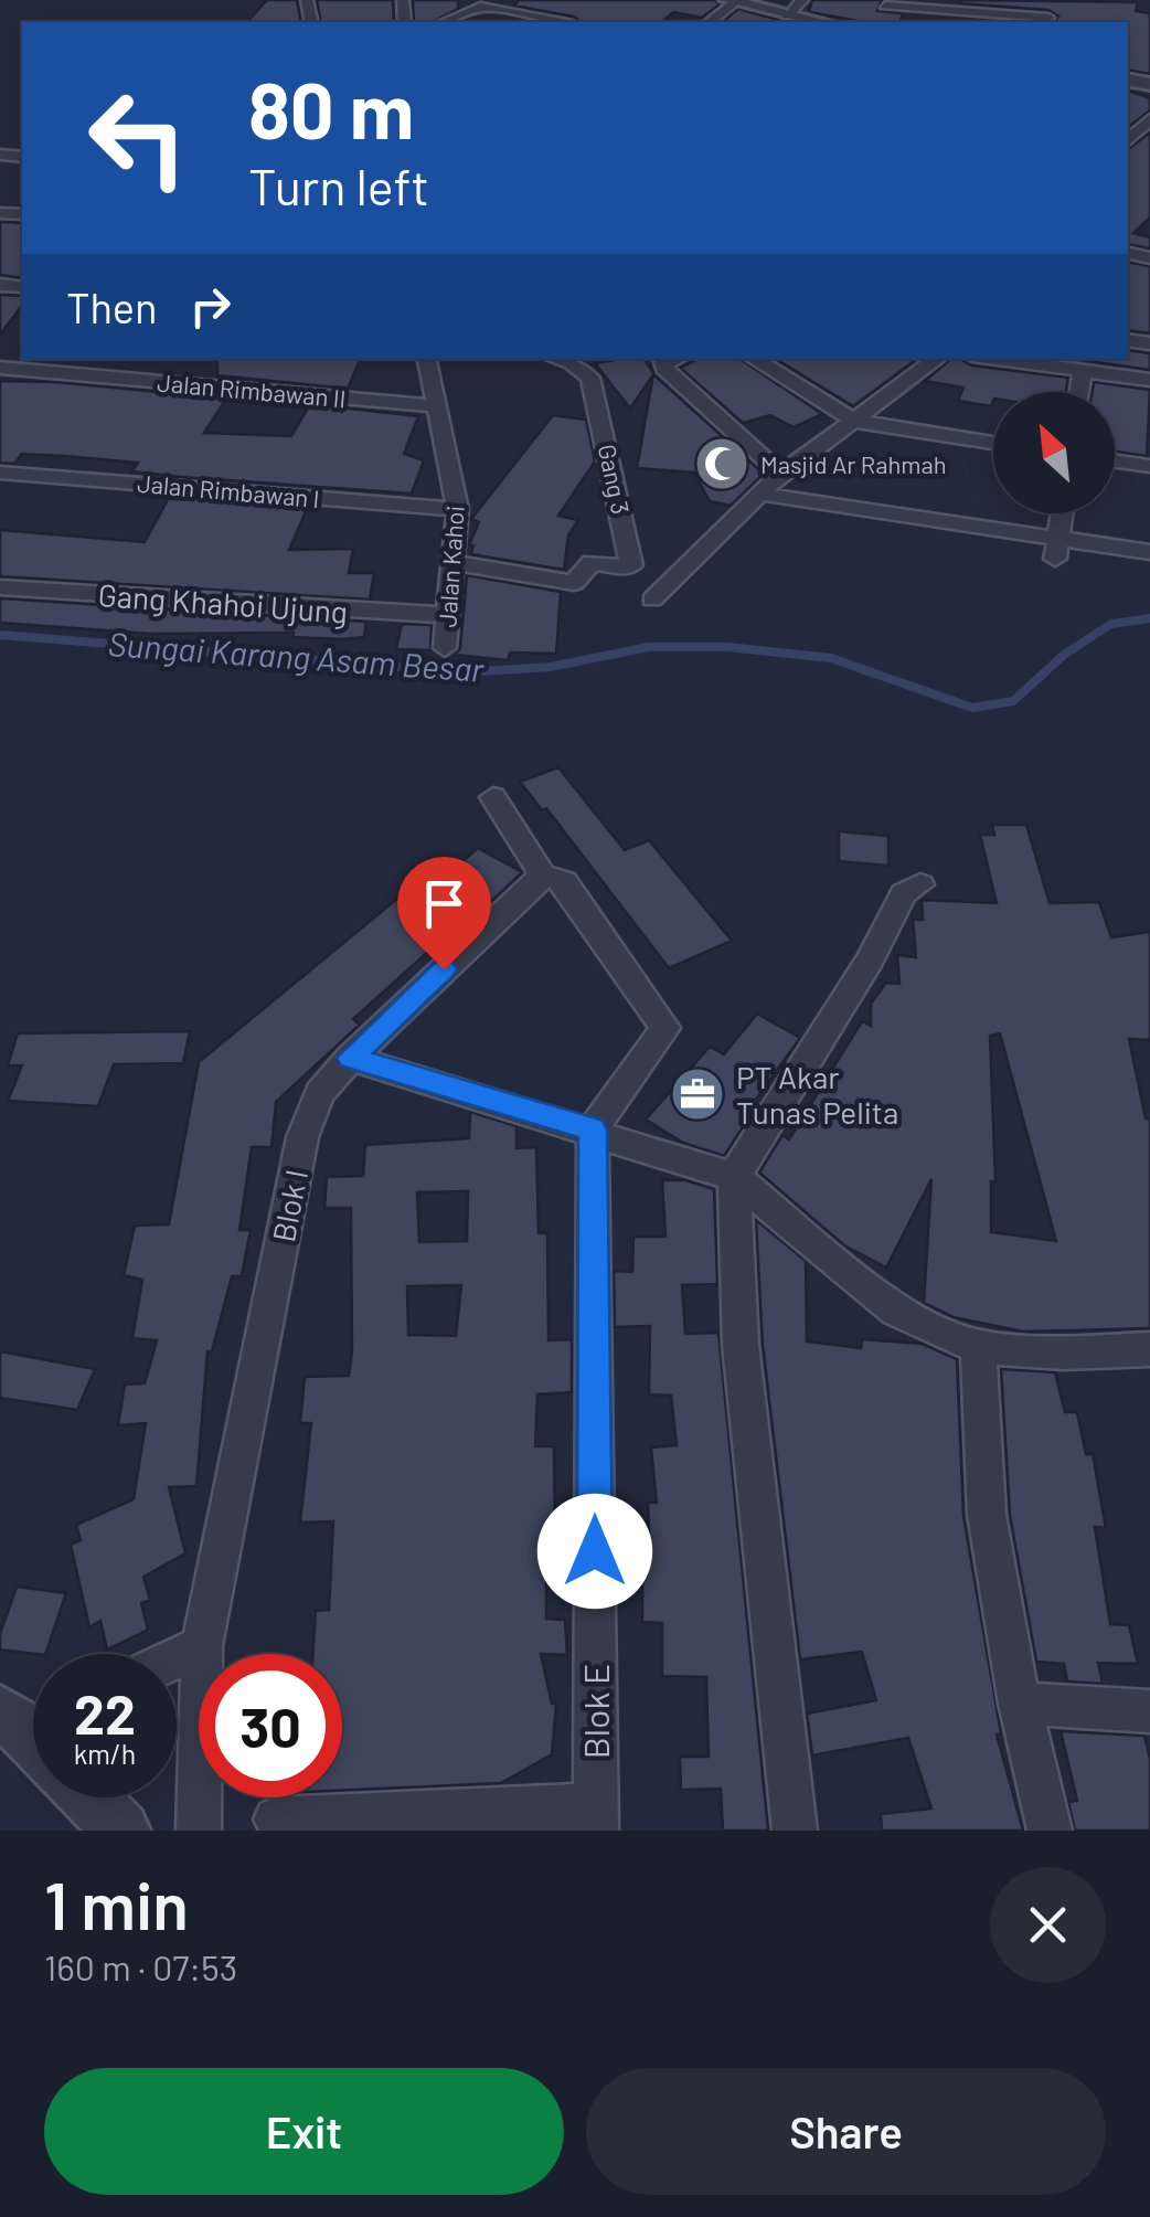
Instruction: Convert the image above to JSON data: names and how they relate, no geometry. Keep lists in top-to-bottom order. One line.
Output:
{"streets":{"street":["Jalan Rimbawan II","Gang 3","Jalan Rimbawan I","Jalan Kahoi","Gang Khahoi Ujung","Blok I","Blok E"]},"crossings":[["Jalan Rimbawan II","Jalan Kahoi"],["Gang 3","Jalan Kahoi"],["Jalan Rimbawan I","Jalan Kahoi"],["Jalan Kahoi","Gang Khahoi Ujung"]],"water":["Sungai Karang Asam Besar"],"places":{"mosque":["Masjid Ar Rahmah"],"office":["PT Akar Tunas Pelita"]},"north":"top left","page":{"turn":["80 m","Turn left"],"then":"Then","speed":"22 km/h","limit":"30","heading":["1 min","160 m · 07:53"],"buttons":["Exit","Share"]}}
